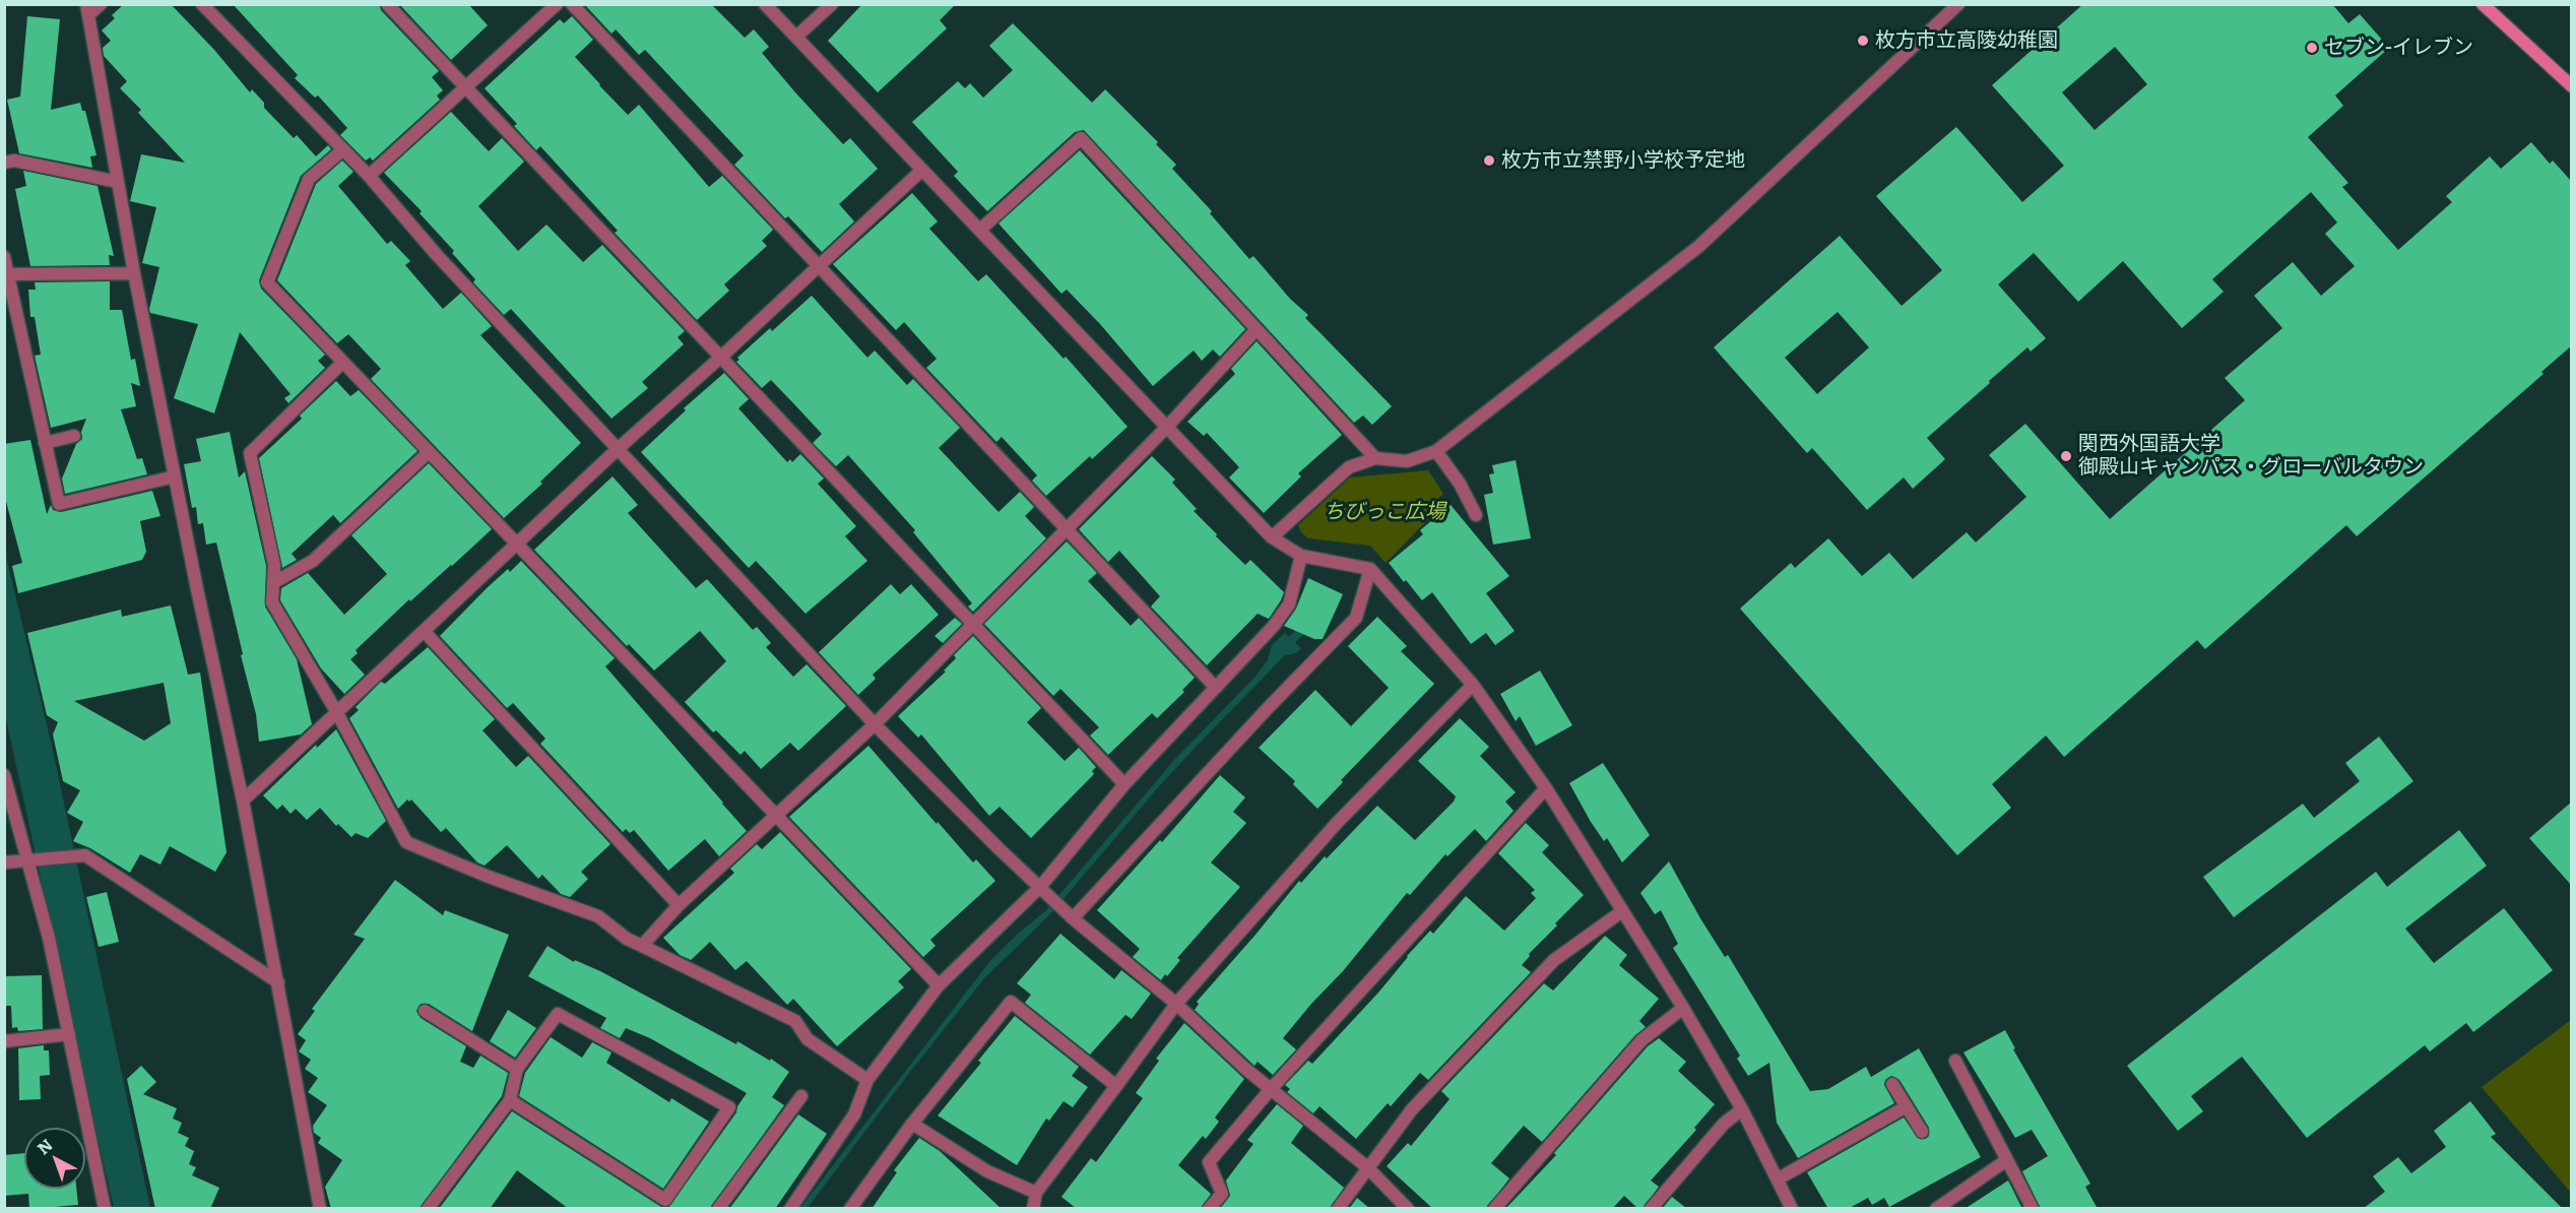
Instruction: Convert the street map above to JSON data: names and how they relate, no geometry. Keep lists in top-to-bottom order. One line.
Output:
{"parks":["ちびっこ広場"],"places":["枚方市立高陵幼稚園","セブン-イレブン","枚方市立禁野小学校予定地","関西外国語大学 御殿山キャンパス・グローバルタウン"],"north":"top left"}
